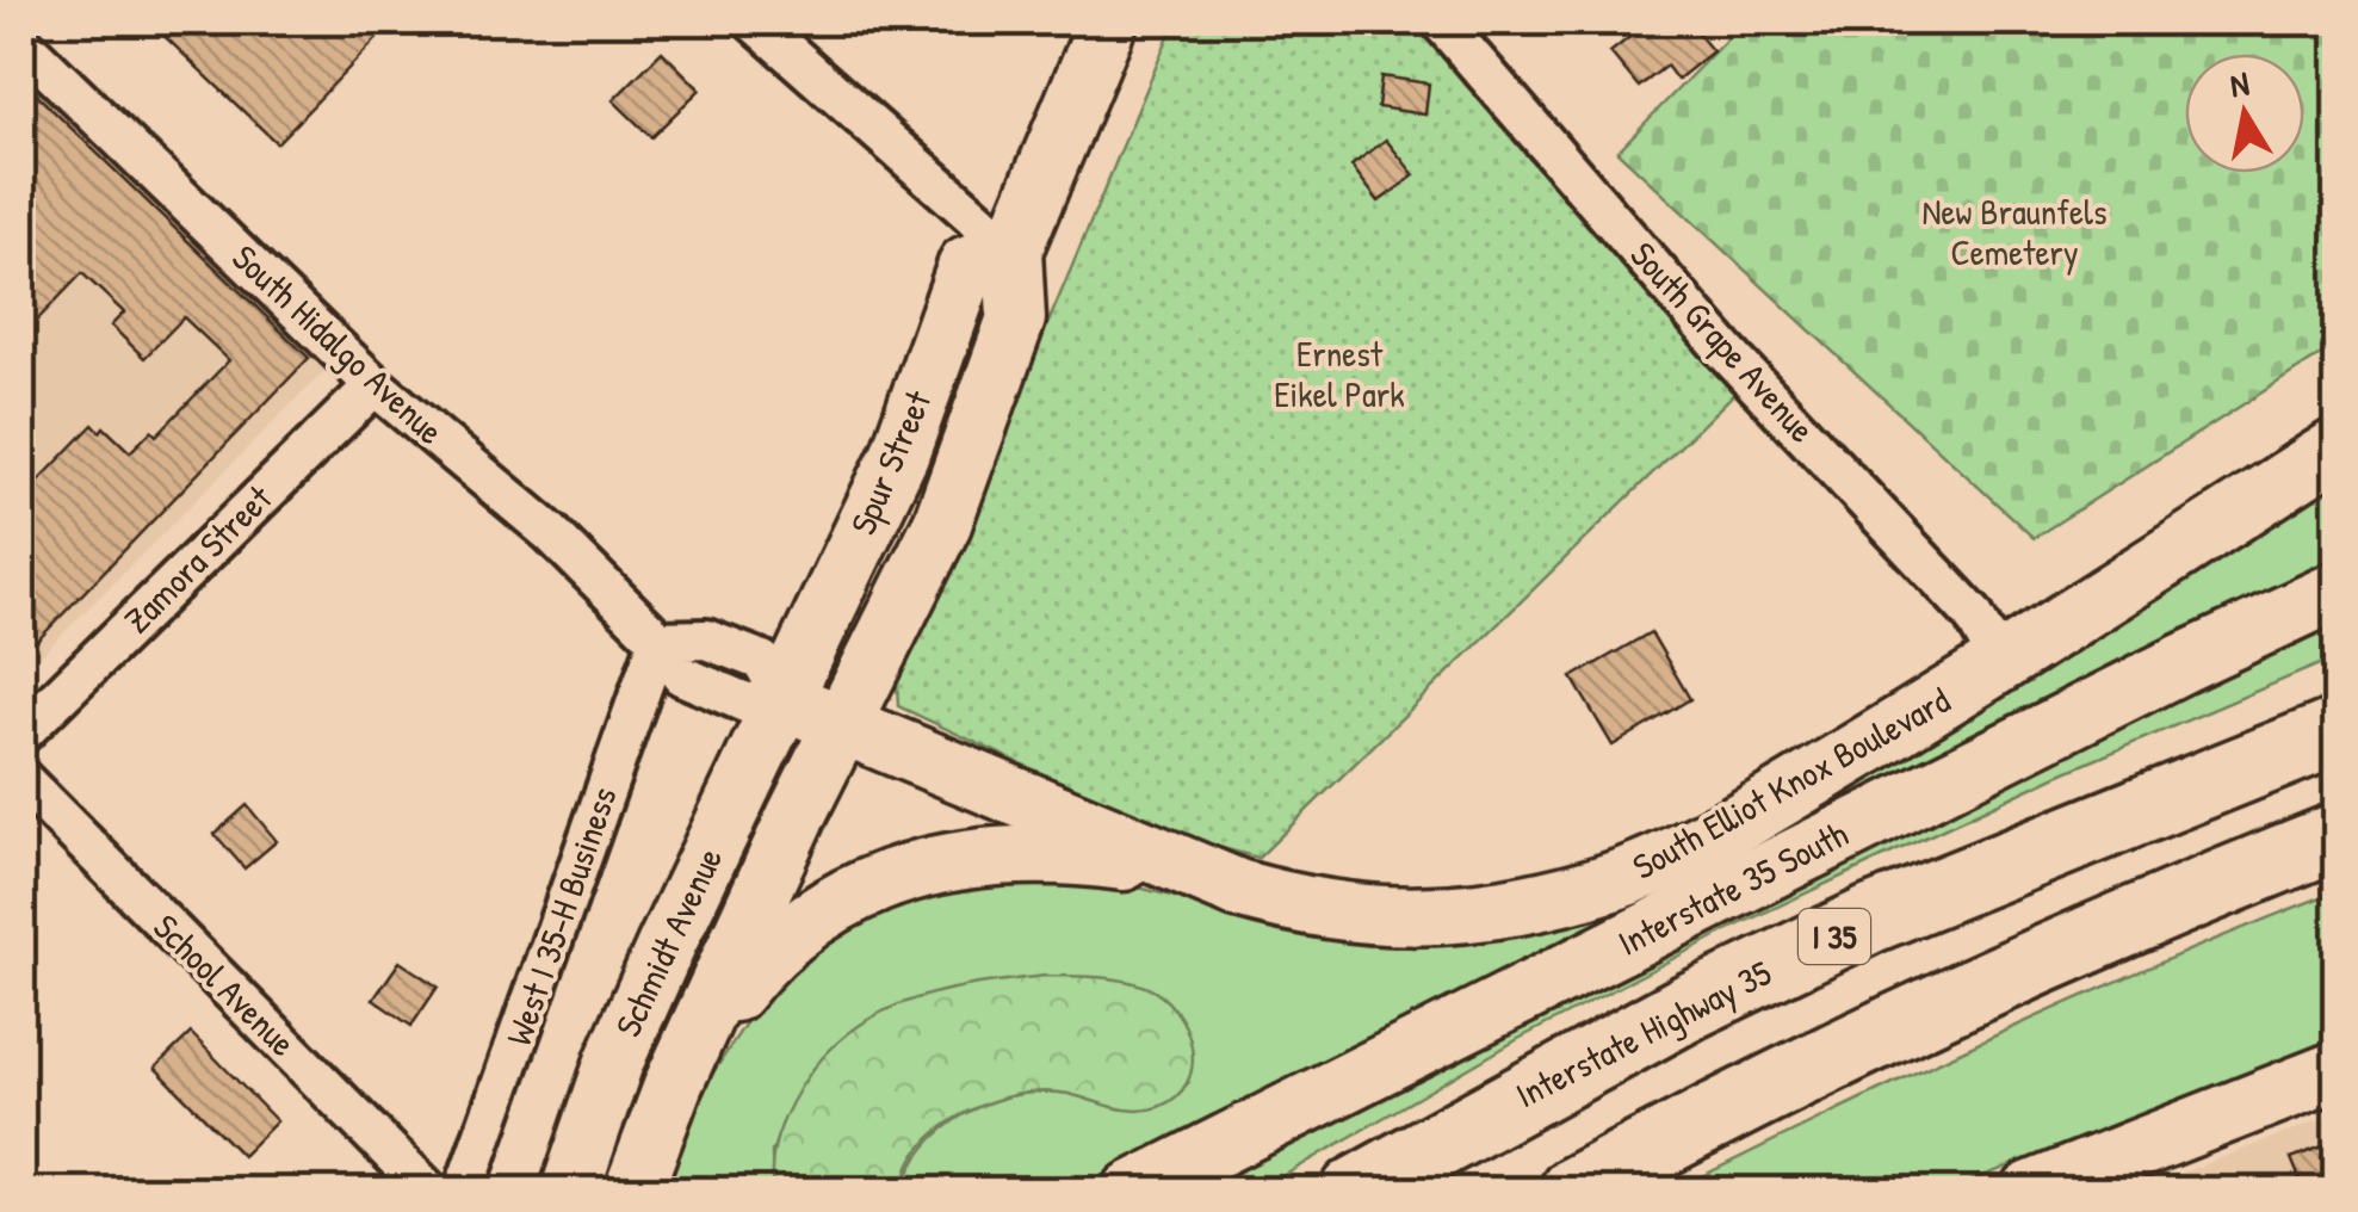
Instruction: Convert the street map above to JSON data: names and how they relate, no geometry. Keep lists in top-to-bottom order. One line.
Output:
{"streets":{"highway":["I 35","Interstate Highway 35"],"main road":["South Hidalgo Avenue","Spur Street","South Elliot Knox Boulevard","Interstate 35 South","Schmidt Avenue"],"street":["South Grape Avenue","Zamora Street","West I 35-H Business","School Avenue"]},"crossings":[["South Grape Avenue","South Elliot Knox Boulevard"],["South Hidalgo Avenue","Spur Street"],["South Hidalgo Avenue","Zamora Street"],["South Hidalgo Avenue","South Elliot Knox Boulevard"],["South Hidalgo Avenue","West I 35-H Business"],["South Hidalgo Avenue","Schmidt Avenue"],["Spur Street","Schmidt Avenue"]],"parks":["New Braunfels Cemetery","Ernest Eikel Park"],"north":"top"}
